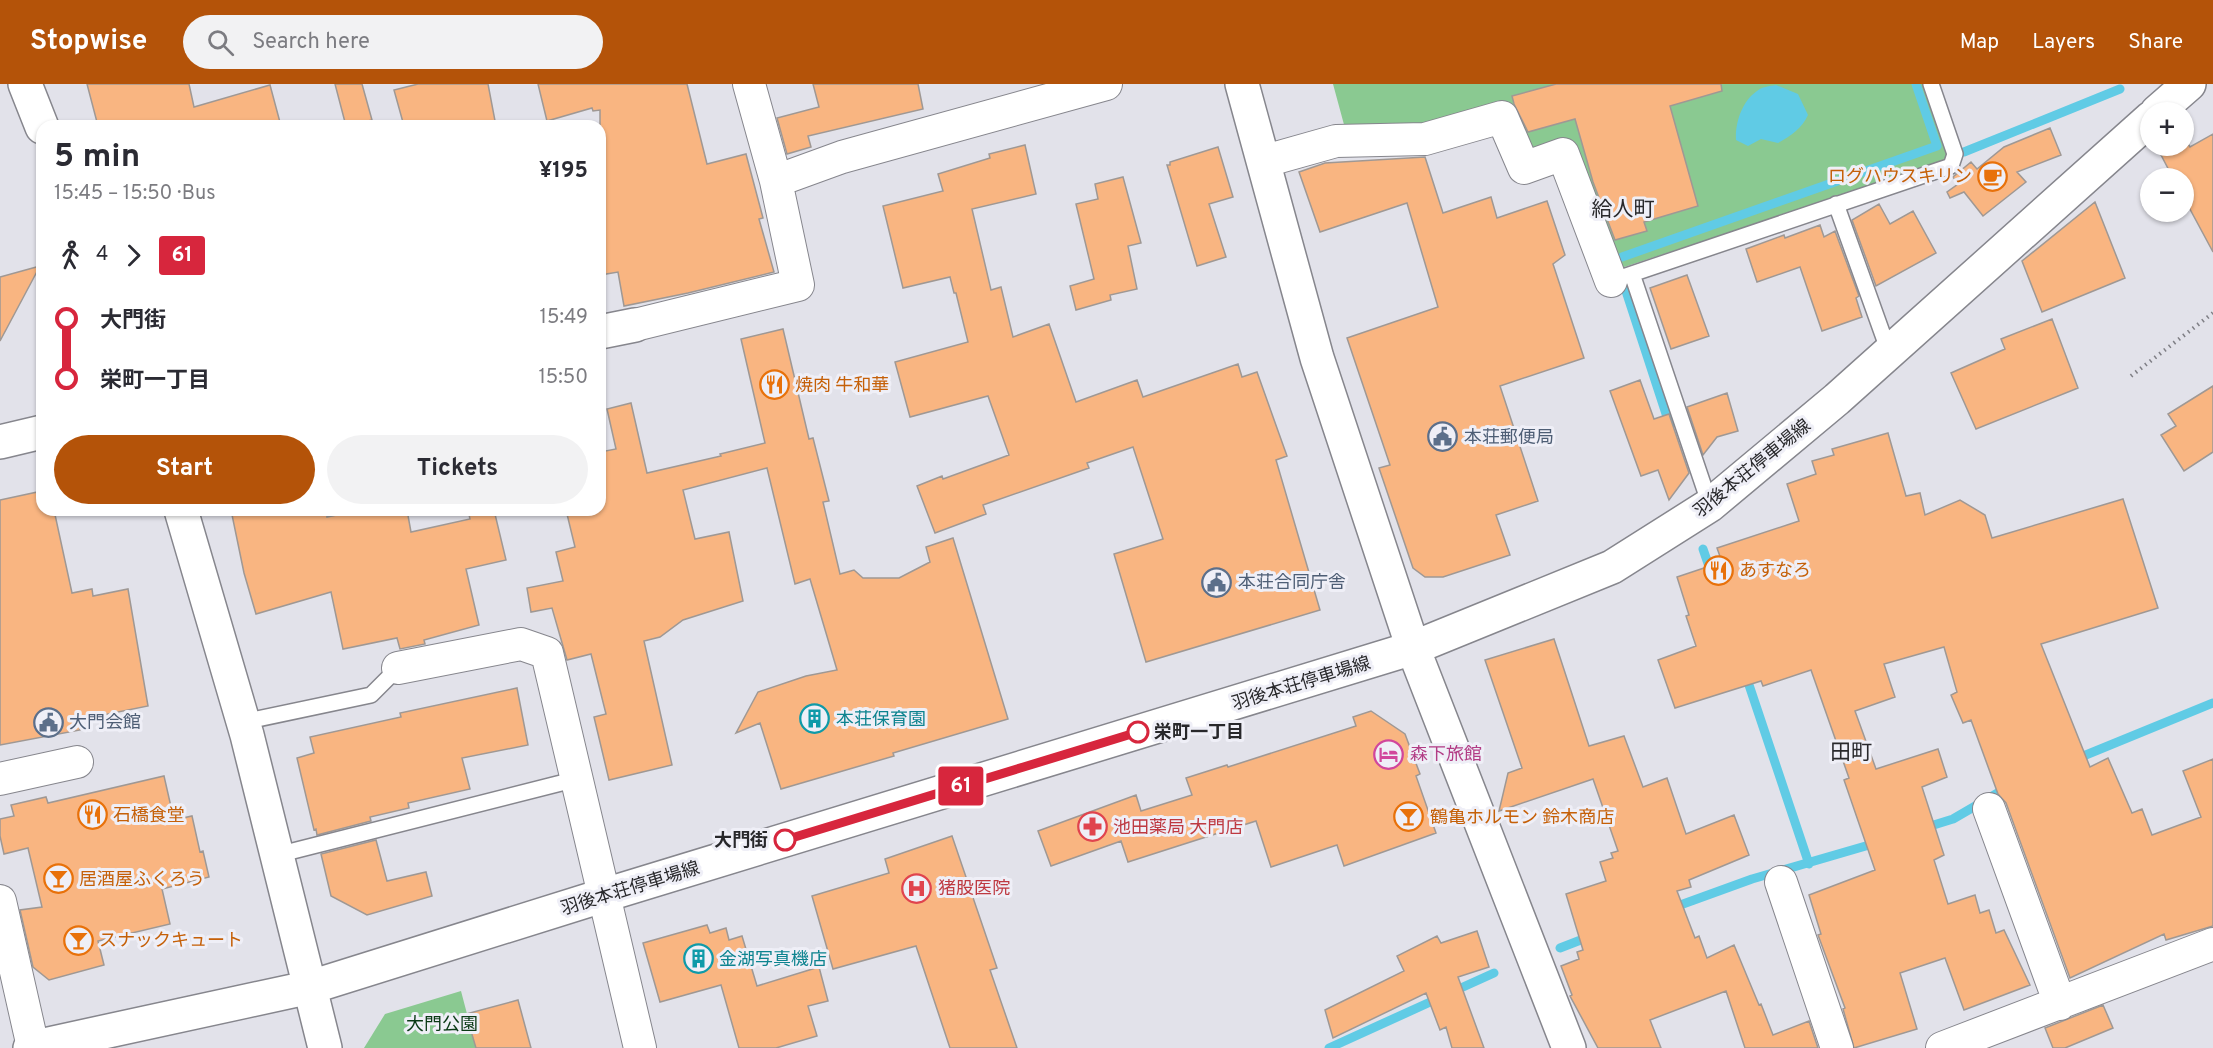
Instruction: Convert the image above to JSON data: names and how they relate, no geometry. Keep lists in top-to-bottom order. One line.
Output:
{"streets":{"main road":["羽後本荘停車場線"]},"districts":["給人町","田町"],"parks":["大門公園"],"places":{"cafe":["ログハウスキリン"],"restaurant":["焼肉 牛和華","あすなろ","石橋食堂"],"public building":["本荘郵便局","本荘合同庁舎","大門会館"],"building":["本荘保育園","金湖写真機店"],"other":["栄町一丁目","大門街"],"hotel":["森下旅館"],"bar":["鶴亀ホルモン 鈴木商店","居酒屋ふくろう","スナックキュート"],"pharmacy":["池田薬局 大門店"],"hospital":["猪股医院"]},"lines":["bus line 61"],"page":{"header":"Stopwise","search":"Search here","nav":["Map","Layers","Share"],"on_map":"61","map_buttons":["+","−"],"heading":["5 min","15:45 – 15:50 · Bus","¥195"],"legs":["4","61"],"list":[{"name":"大門街","value":"15:49"},{"name":"栄町一丁目","value":"15:50"}],"buttons":["Start","Tickets"]}}
